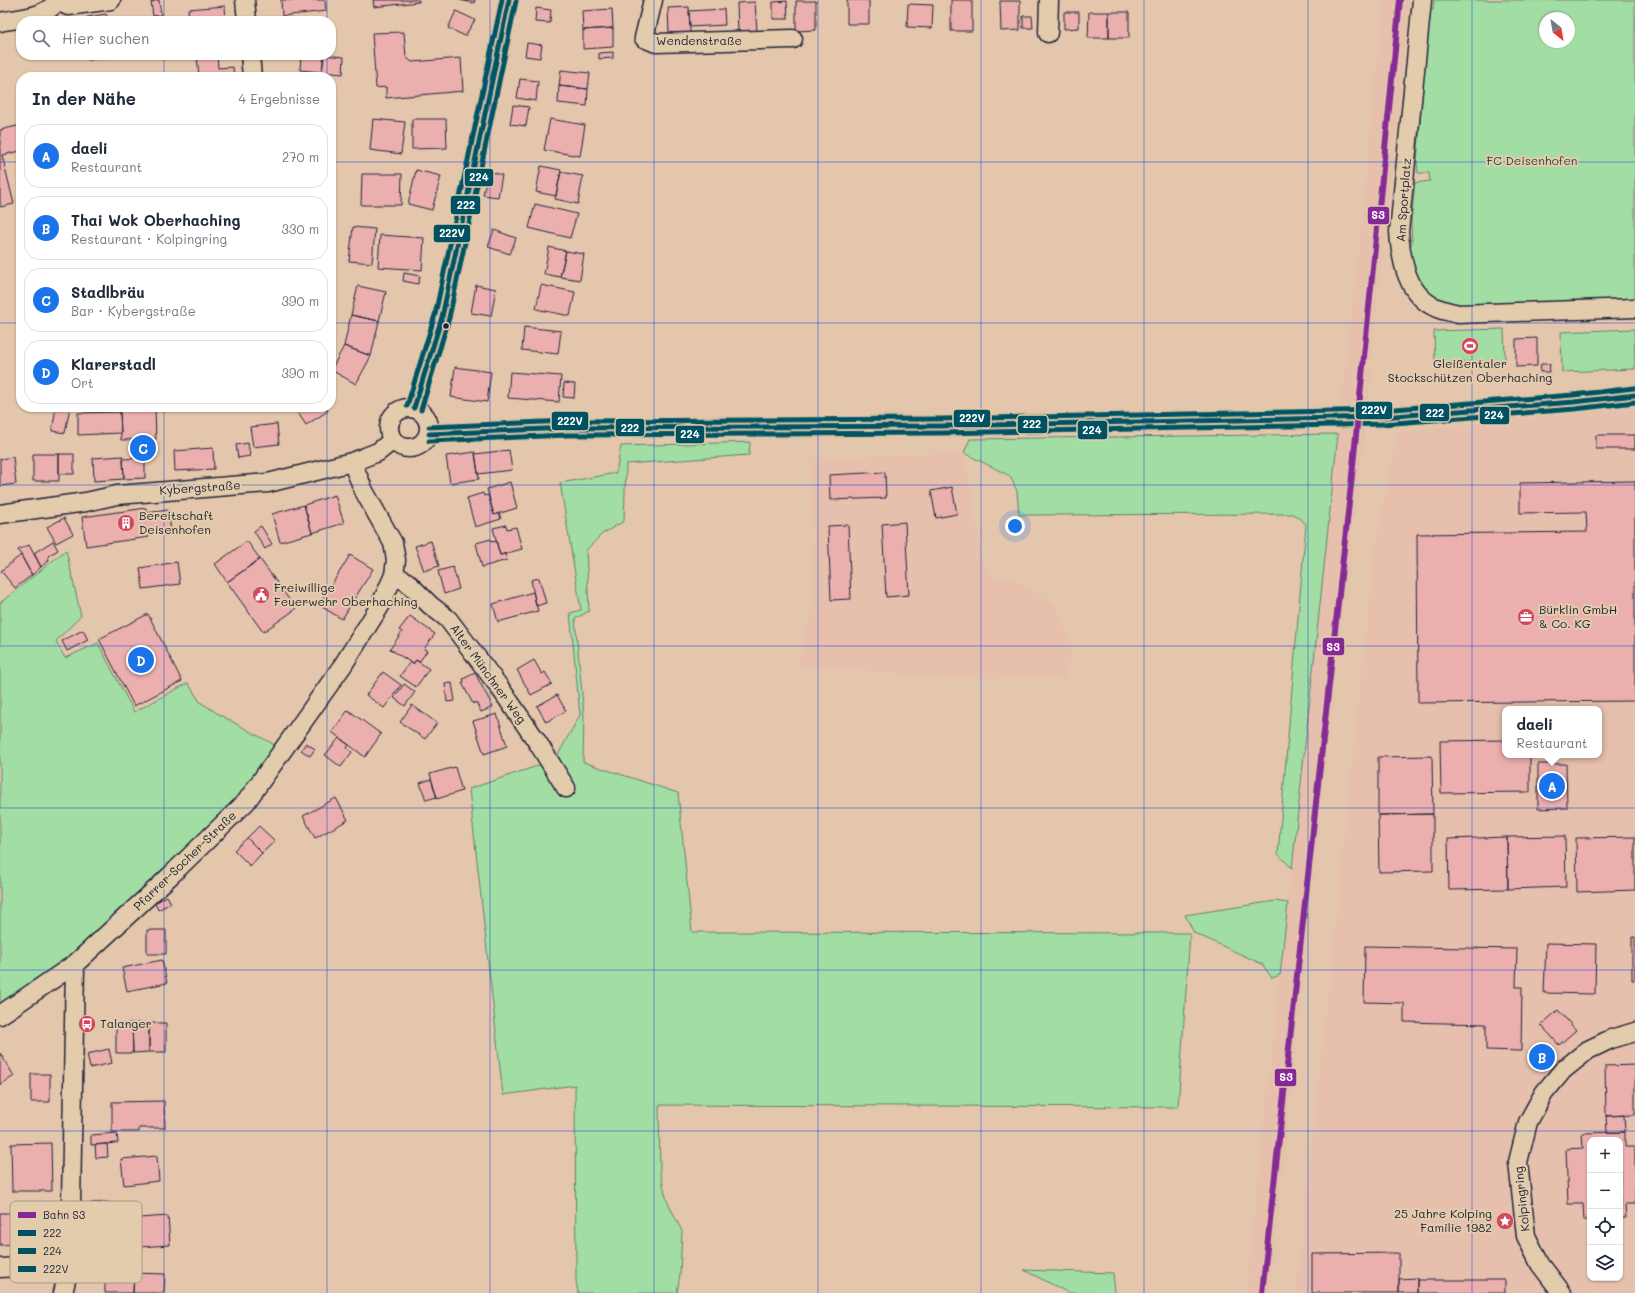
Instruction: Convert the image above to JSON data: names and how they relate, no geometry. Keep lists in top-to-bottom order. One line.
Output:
{"streets":{"street":["Wendenstraße","Am Sportplatz","Kybergstraße","Alter Münchner Weg","Pfarrer-Socher-Straße","Kolpingring"]},"crossings":[["Kybergstraße","Pfarrer-Socher-Straße"],["Alter Münchner Weg","Pfarrer-Socher-Straße"]],"parks":["FC Deisenhofen"],"places":{"sports":["Gleißentaler Stockschützen Oberhaching"],"building":["Bereitschaft Deisenhofen"],"public building":["Freiwillige Feuerwehr Oberhaching"],"office":["Bürklin GmbH & Co. KG"],"bus stop":["Talanger"],"place":["25 Jahre Kolping Familie 1982"]},"lines":["rail line S3","transit line 222","transit line 222V","transit line 224"],"legend":["Bahn S3","222","224","222V"],"north":"bottom right","page":{"search":"Hier suchen","heading":["In der Nähe","4 Ergebnisse"],"list":[{"mark":"A","name":"daeli","note":"Restaurant","value":"270 m"},{"mark":"B","name":"Thai Wok Oberhaching","note":"Restaurant · Kolpingring","value":"330 m"},{"mark":"C","name":"Stadlbräu","note":"Bar · Kybergstraße","value":"390 m"},{"mark":"D","name":"Klarerstadl","note":"Ort","value":"390 m"}],"pins":["C","D","A","B"],"popup":["daeli","Restaurant"],"map_buttons":["+","−"]}}
